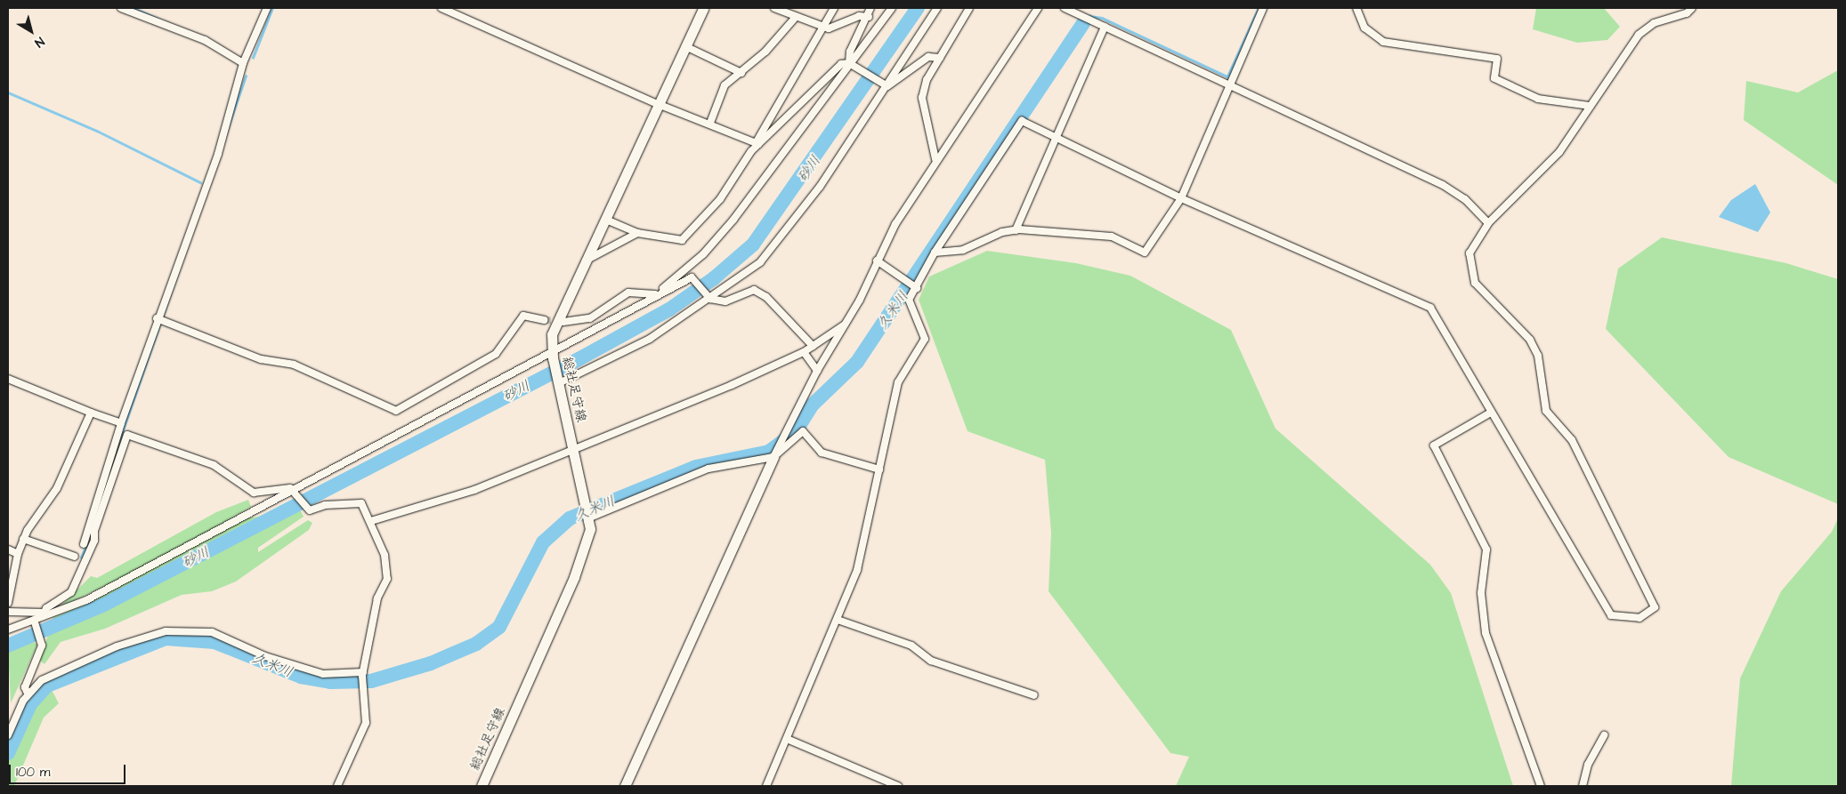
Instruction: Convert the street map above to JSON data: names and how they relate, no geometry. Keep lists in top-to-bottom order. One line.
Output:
{"streets":{"main road":["総社足守線"]},"water":["砂川","久米川"],"scale_bar":"100 m","north":"bottom right"}
